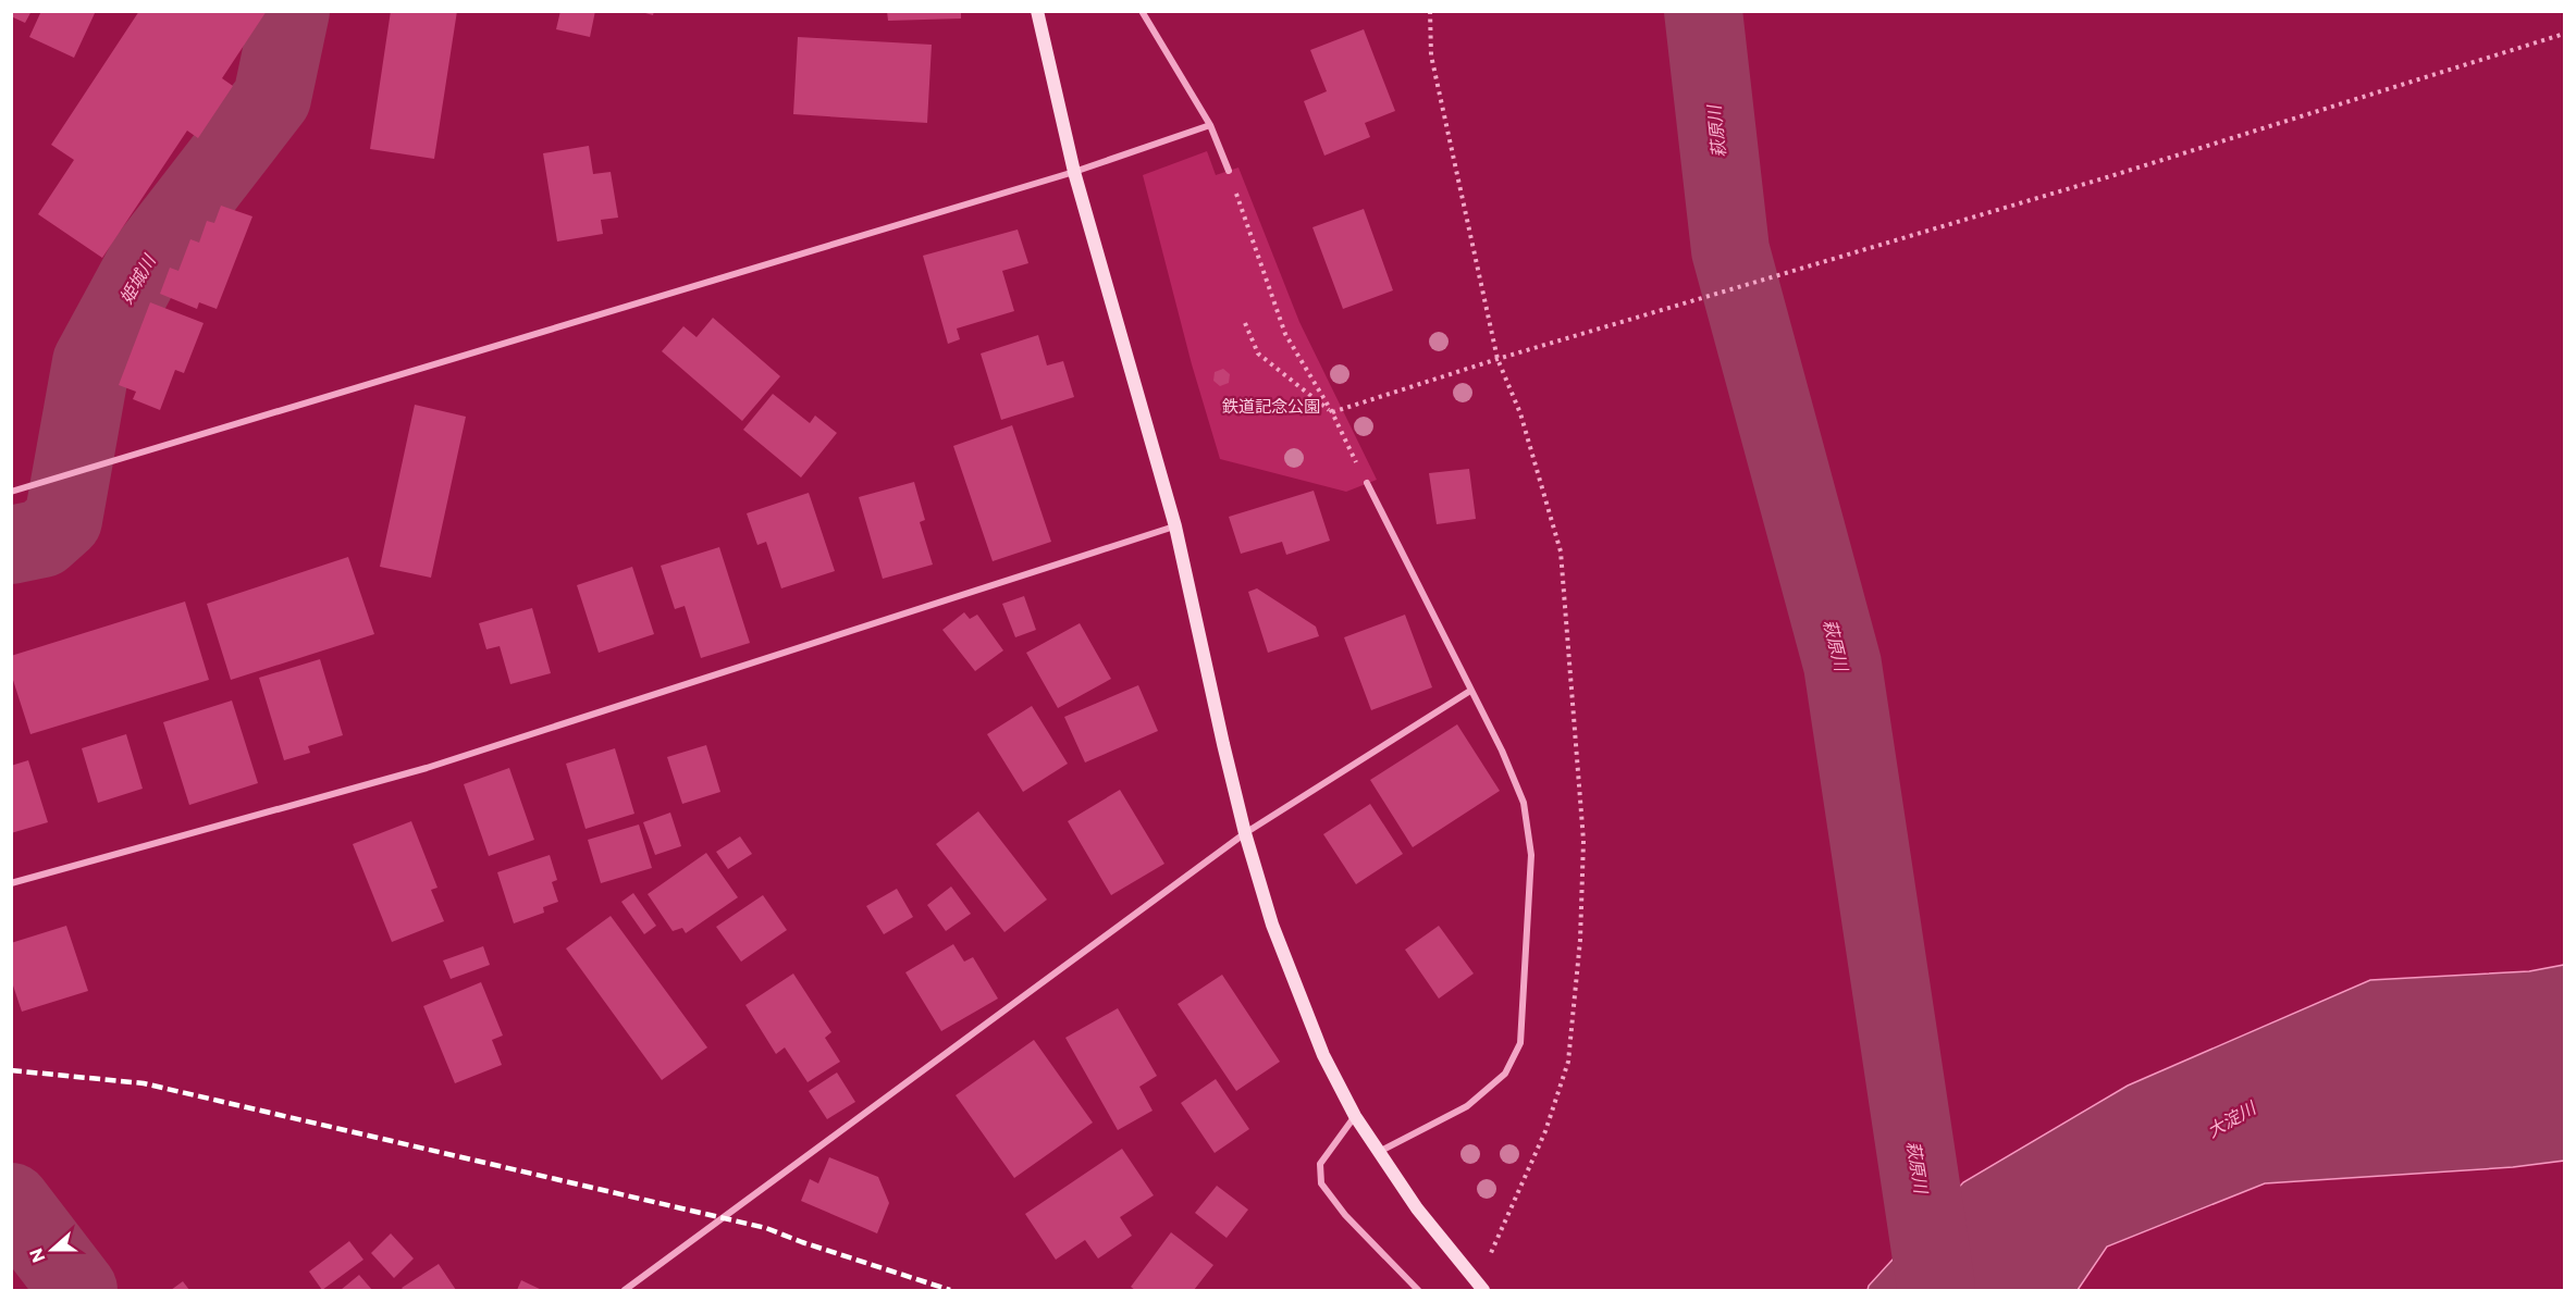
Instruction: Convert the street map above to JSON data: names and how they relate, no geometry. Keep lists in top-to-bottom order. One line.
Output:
{"water":["萩原川","姫城川","大淀川"],"parks":["鉄道記念公園"],"north":"left"}
